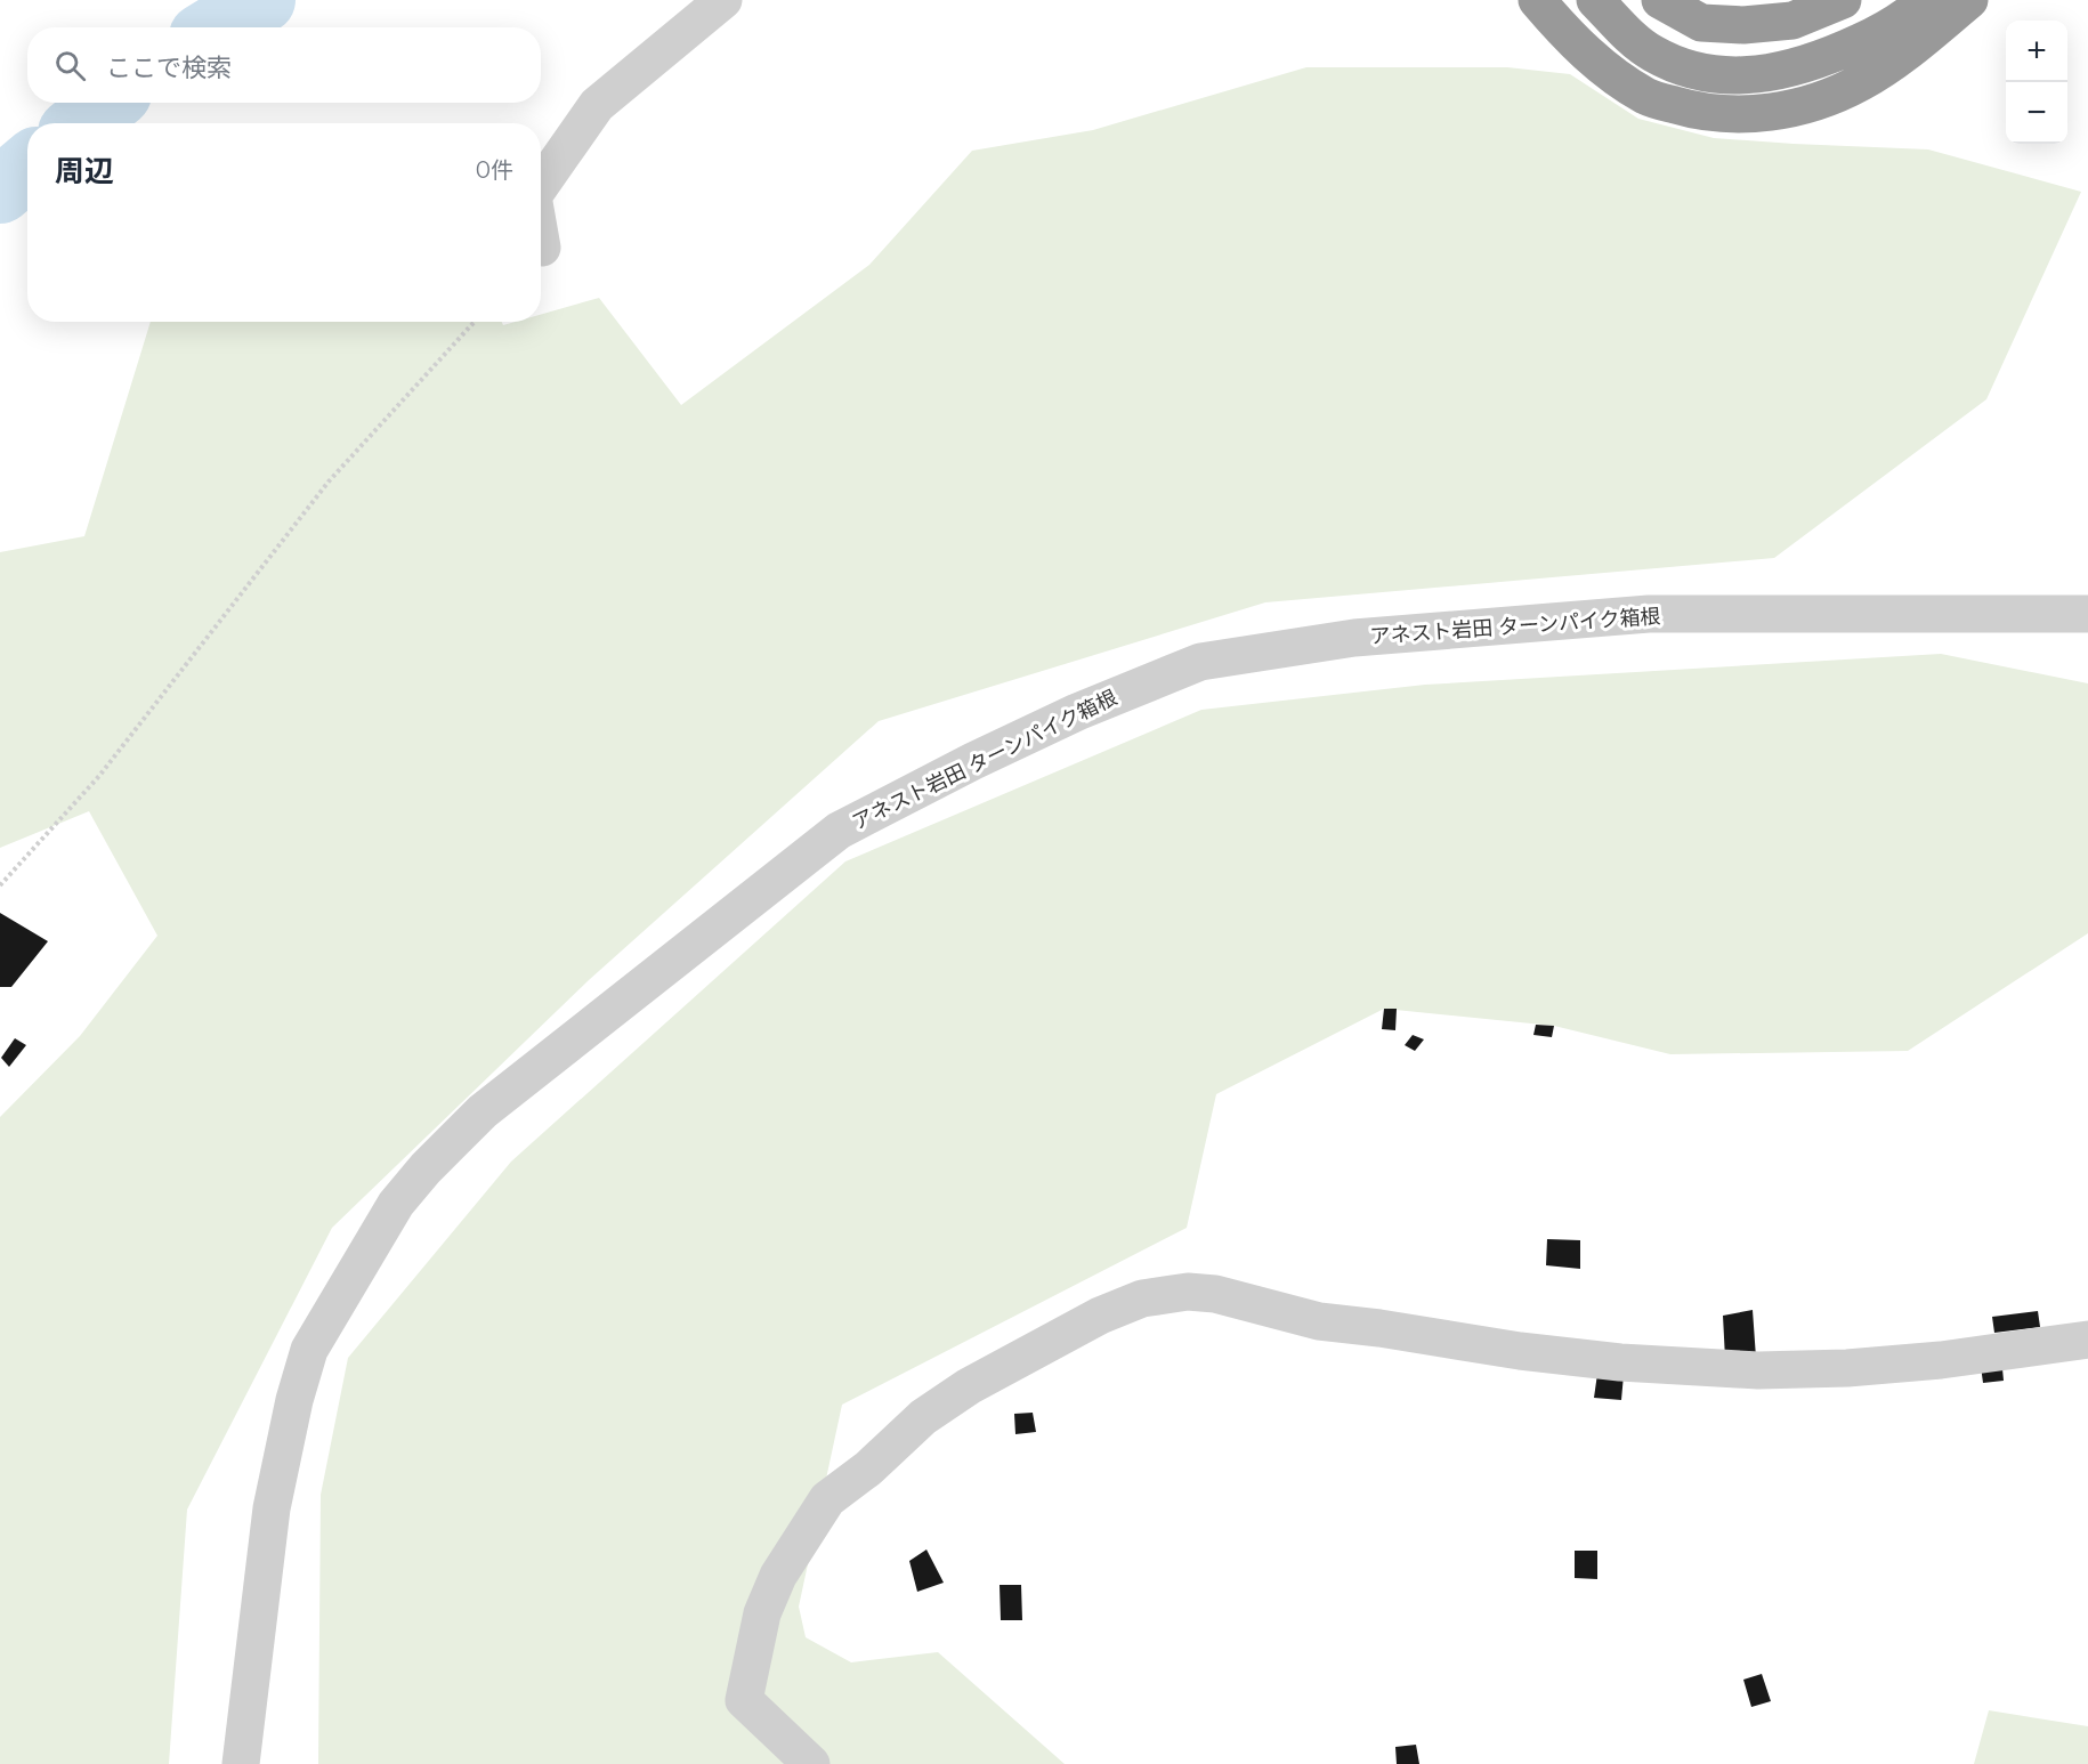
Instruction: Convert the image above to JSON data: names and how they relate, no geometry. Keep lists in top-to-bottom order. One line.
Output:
{"streets":{"street":["アネスト岩田 ターンパイク箱根"]},"page":{"map_buttons":["+","−"],"search":"ここで検索","heading":["周辺","0件"]}}
